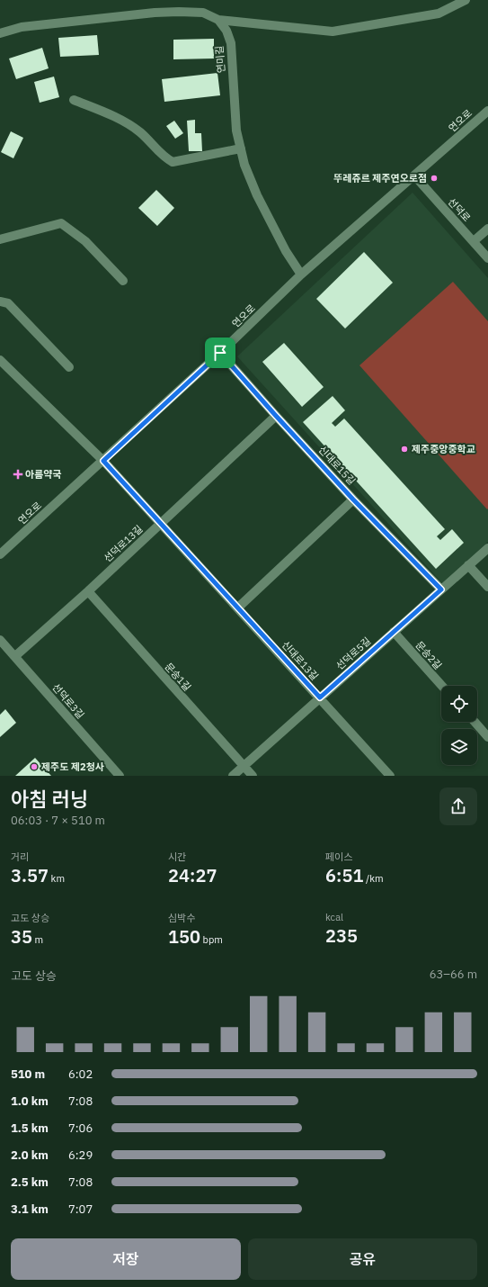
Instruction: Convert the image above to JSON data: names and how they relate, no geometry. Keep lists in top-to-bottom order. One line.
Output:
{"streets":{"street":["연미길","연오로","선덕로","신대로15길","선덕로13길","선덕로5길","문송2길","신대로13길","문송1길","선덕로3길"]},"crossings":[["연미길","연오로"],["연오로","선덕로"],["연오로","신대로15길"],["연오로","신대로13길"],["신대로15길","선덕로13길"],["신대로15길","선덕로5길"],["선덕로13길","신대로13길"],["선덕로13길","문송1길"],["선덕로13길","선덕로3길"],["선덕로5길","문송2길"],["선덕로5길","신대로13길"],["선덕로5길","문송1길"]],"places":{"other":["뚜레쥬르 제주연오로점","제주중앙중학교","제주도 제2청사"],"health":["아름약국"]},"page":{"heading":["아침 러닝","06:03 · 7 × 510 m"],"stats":[["거리","3.57 km"],["시간","24:27"],["페이스","6:51 /km"],["고도 상승","35 m"],["심박수","150 bpm"],["kcal","235"]],"chart":["고도 상승","63–66 m"],"list":[{"name":"510 m","note":"6:02"},{"name":"1.0 km","note":"7:08"},{"name":"1.5 km","note":"7:06"},{"name":"2.0 km","note":"6:29"},{"name":"2.5 km","note":"7:08"},{"name":"3.1 km","note":"7:07"}],"buttons":["저장","공유"]}}
